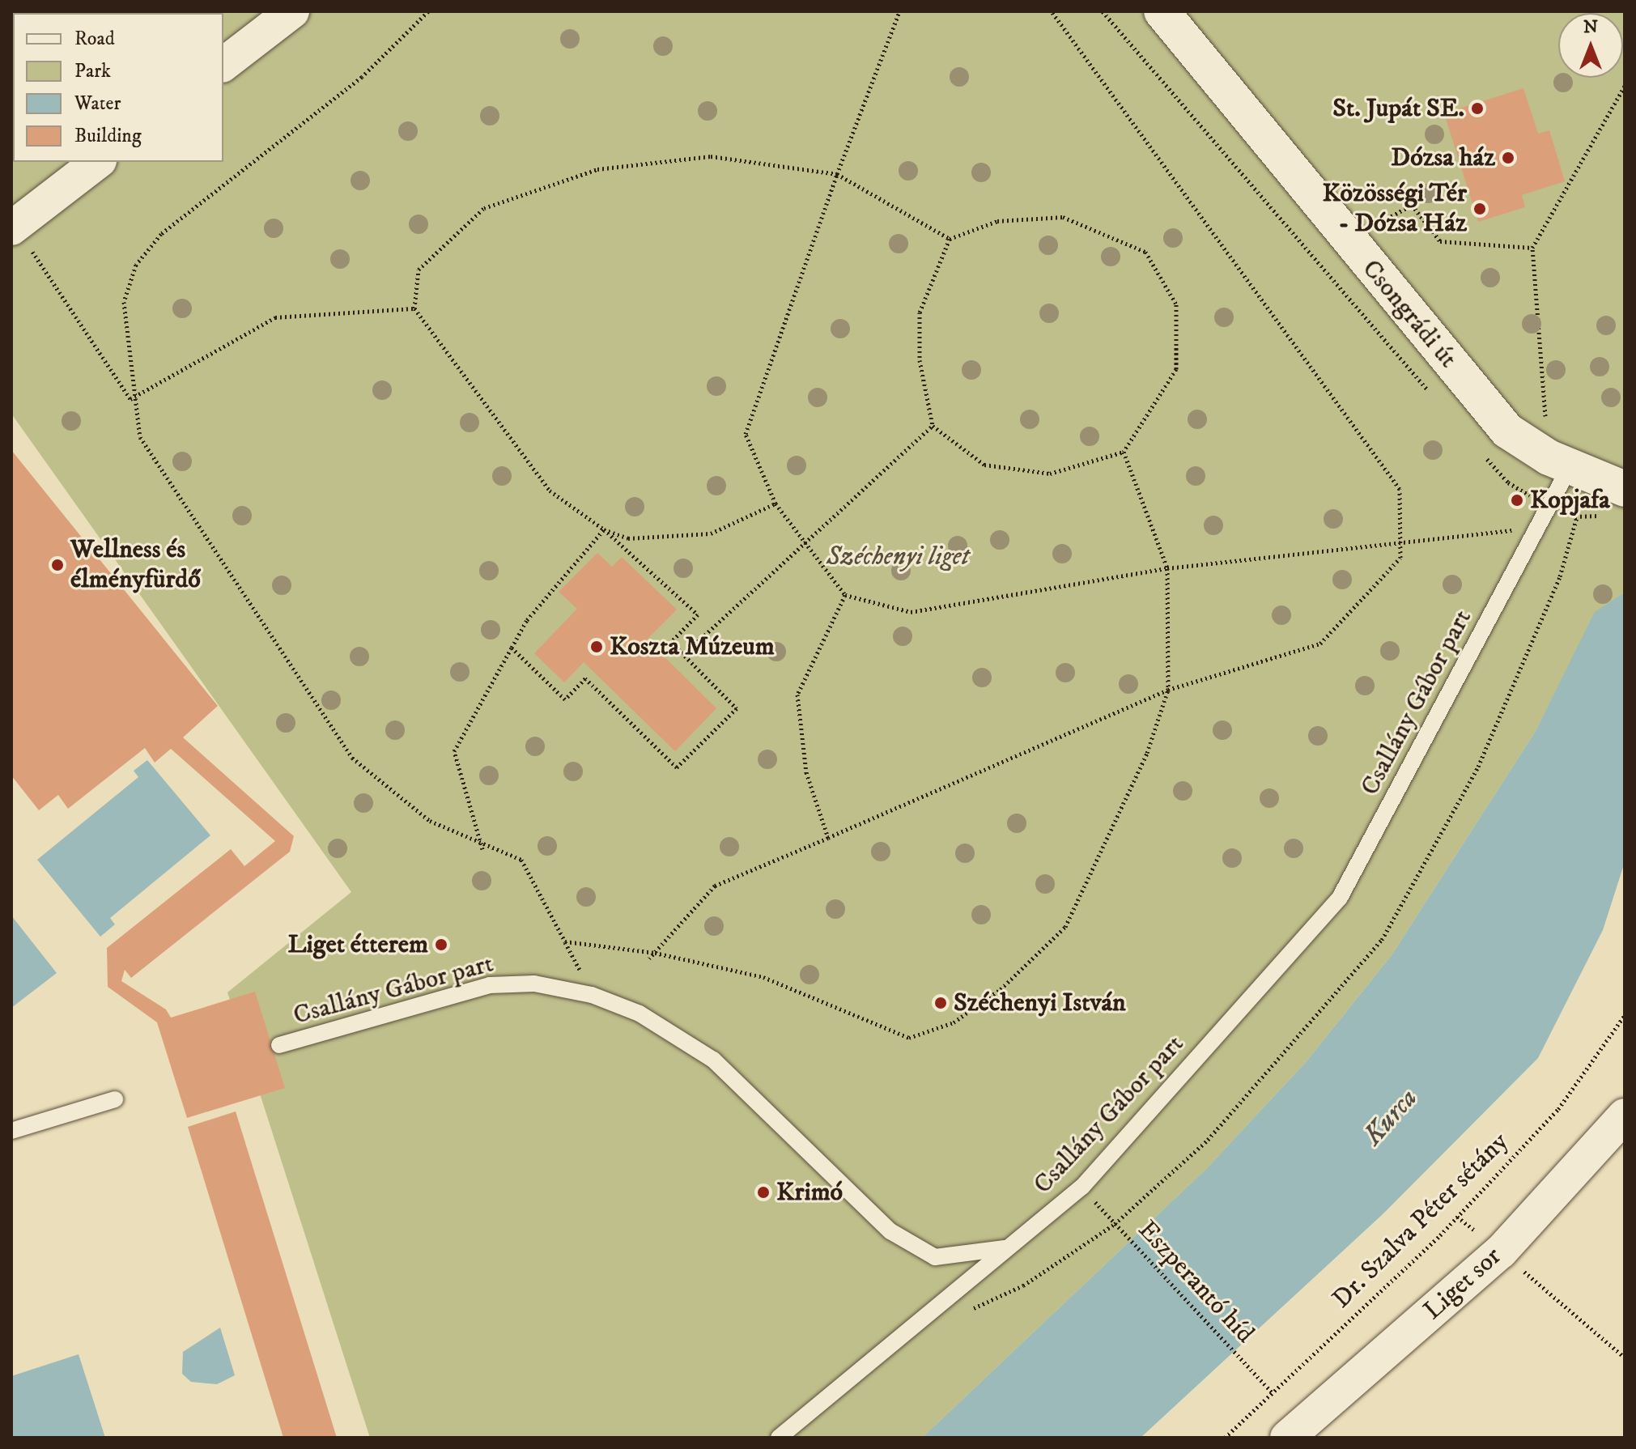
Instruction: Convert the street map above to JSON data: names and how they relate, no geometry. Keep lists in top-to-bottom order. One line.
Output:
{"streets":{"street":["Csongrádi út","Liget sor"],"lane":["Csallány Gábor part"],"path":["Dr. Szalva Péter sétány","Eszperantó híd"]},"crossings":[["Csongrádi út","Csallány Gábor part"],["Dr. Szalva Péter sétány","Eszperantó híd"]],"water":["Kurca"],"parks":["Széchenyi liget"],"places":["St. Jupát SE.","Dózsa ház","Közösségi Tér - Dózsa Ház","Kopjafa","Wellness és élményfürdő","Koszta Múzeum","Liget étterem","Széchenyi István","Krimó"],"legend":["Road","Park","Water","Building"],"north":"top"}
